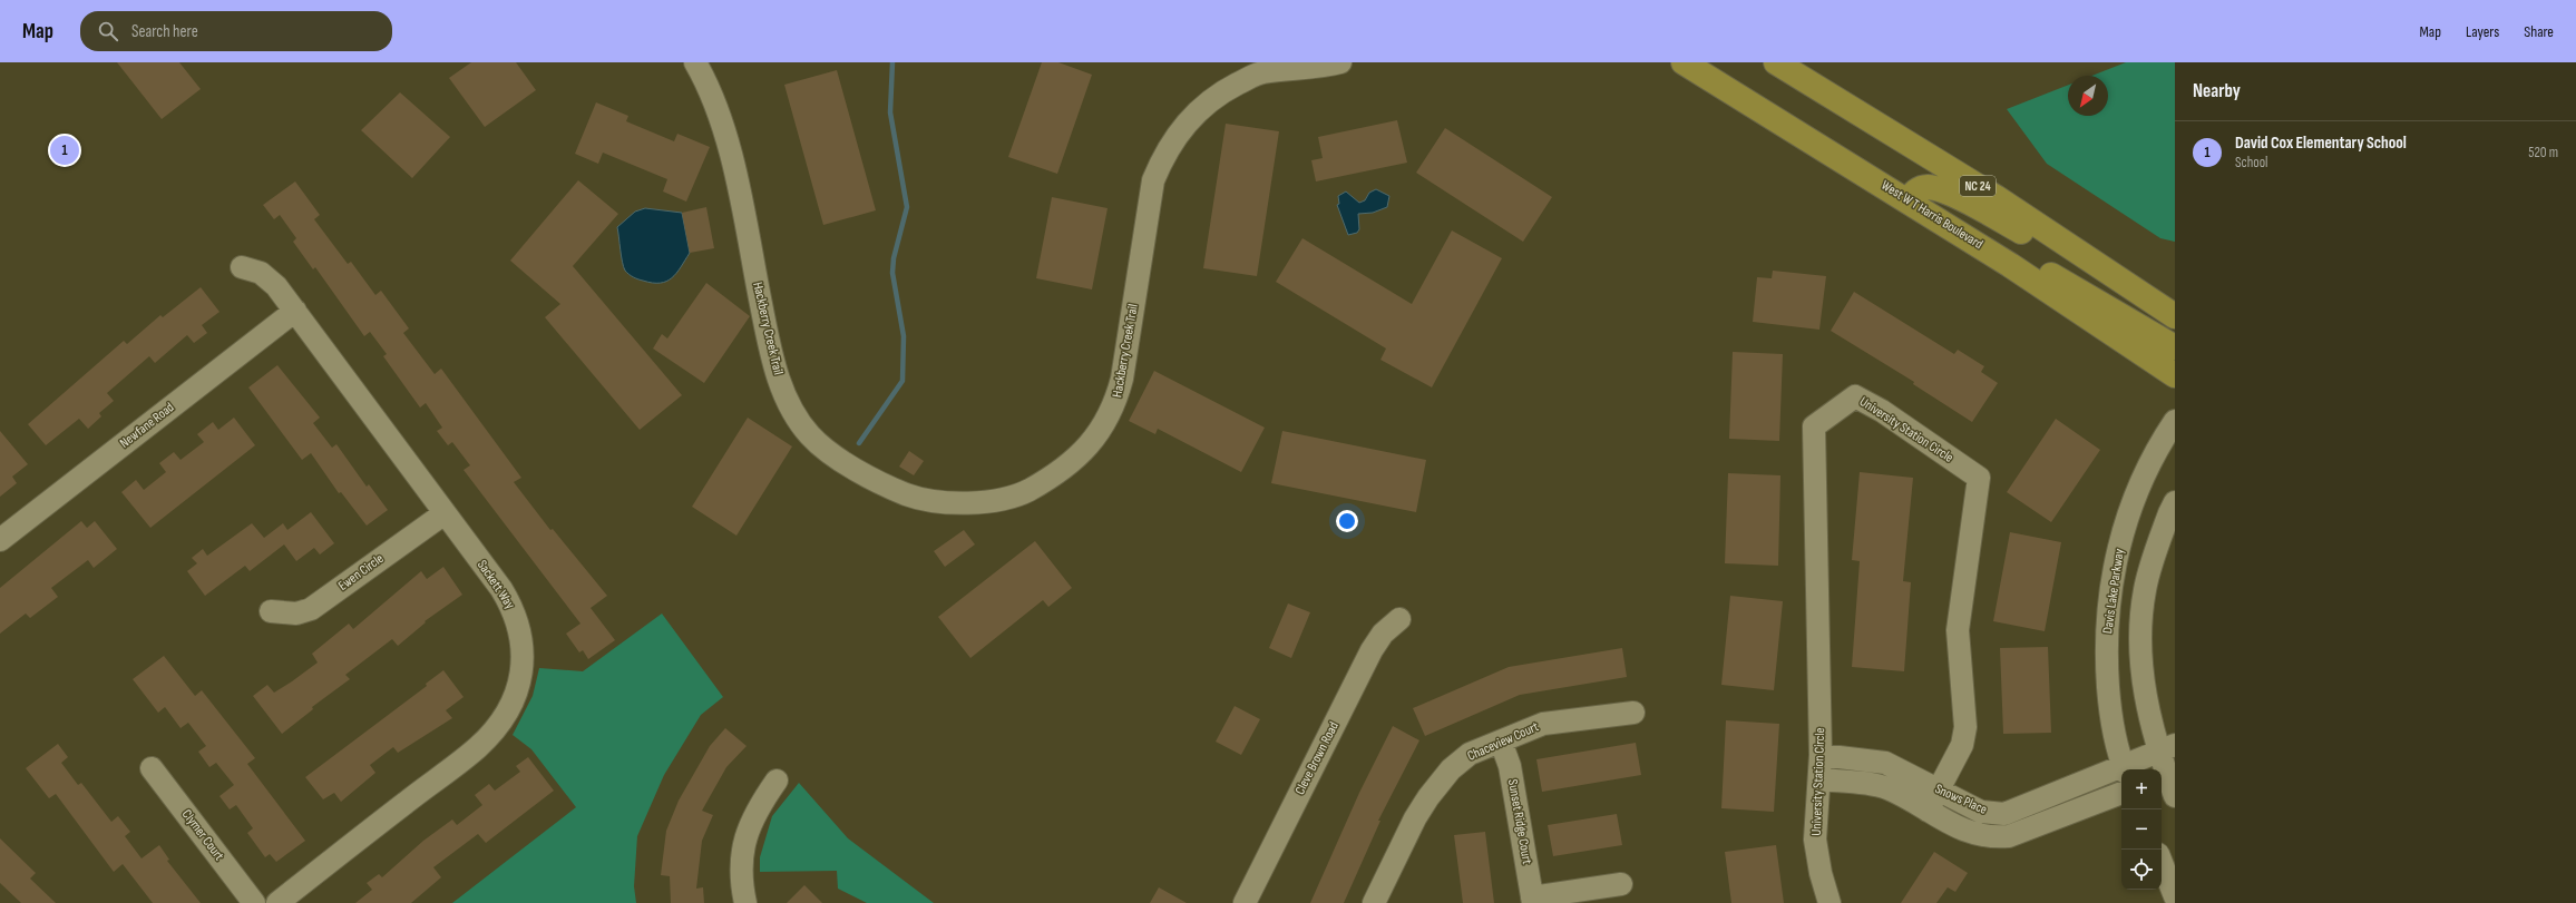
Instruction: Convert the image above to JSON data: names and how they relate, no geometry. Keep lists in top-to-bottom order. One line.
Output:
{"streets":{"main road":["NC 24","West W T Harris Boulevard"],"street":["Hackberry Creek Trail","Newfane Road","University Station Circle","Ewen Circle","Sackett Way","Davis Lake Parkway","Chaceview Court","Cleve Brown Road","Snows Place","Sunset Ridge Court","Clymer Court"]},"crossings":[["Newfane Road","Sackett Way"],["University Station Circle","Snows Place"],["Ewen Circle","Sackett Way"],["Chaceview Court","Sunset Ridge Court"]],"north":"bottom left","page":{"header":"Map","search":"Search here","nav":["Map","Layers","Share"],"heading":"Nearby","list":[{"mark":"1","name":"David Cox Elementary School","note":"School","value":"520 m"}],"pins":"1","map_buttons":["+","−"]}}
